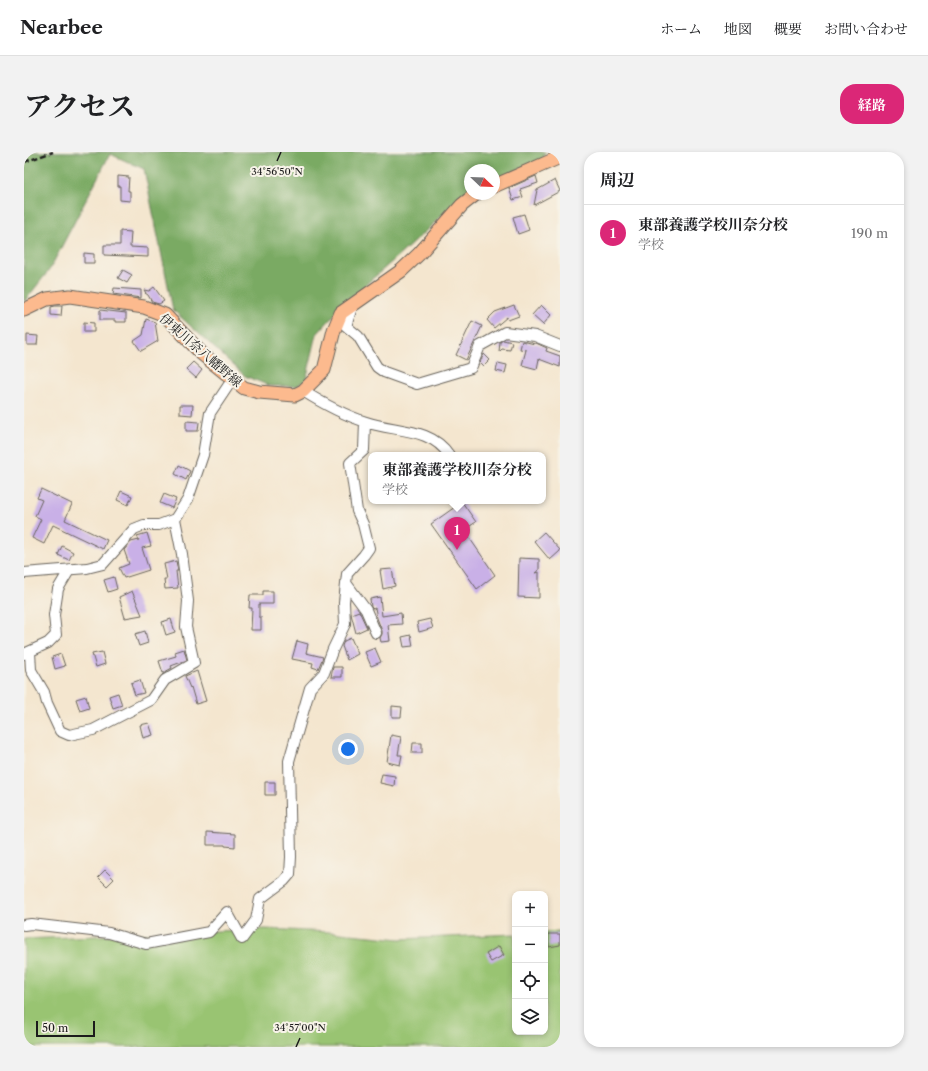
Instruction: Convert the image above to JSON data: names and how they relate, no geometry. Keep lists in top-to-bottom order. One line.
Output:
{"streets":{"main road":["伊東川奈八幡野線"]},"scale_bar":"50 m","north":"bottom right","page":{"header":"Nearbee","nav":["ホーム","地図","概要","お問い合わせ"],"title":"アクセス","buttons":"経路","heading":"周辺","list":[{"mark":"1","name":"東部養護学校川奈分校","note":"学校","value":"190 m"}],"popup":["東部養護学校川奈分校","学校"],"pins":"1","map_buttons":["+","−"],"scale":"50 m"},"coordinates":["34°56'50\"N","34°57'00\"N"]}
